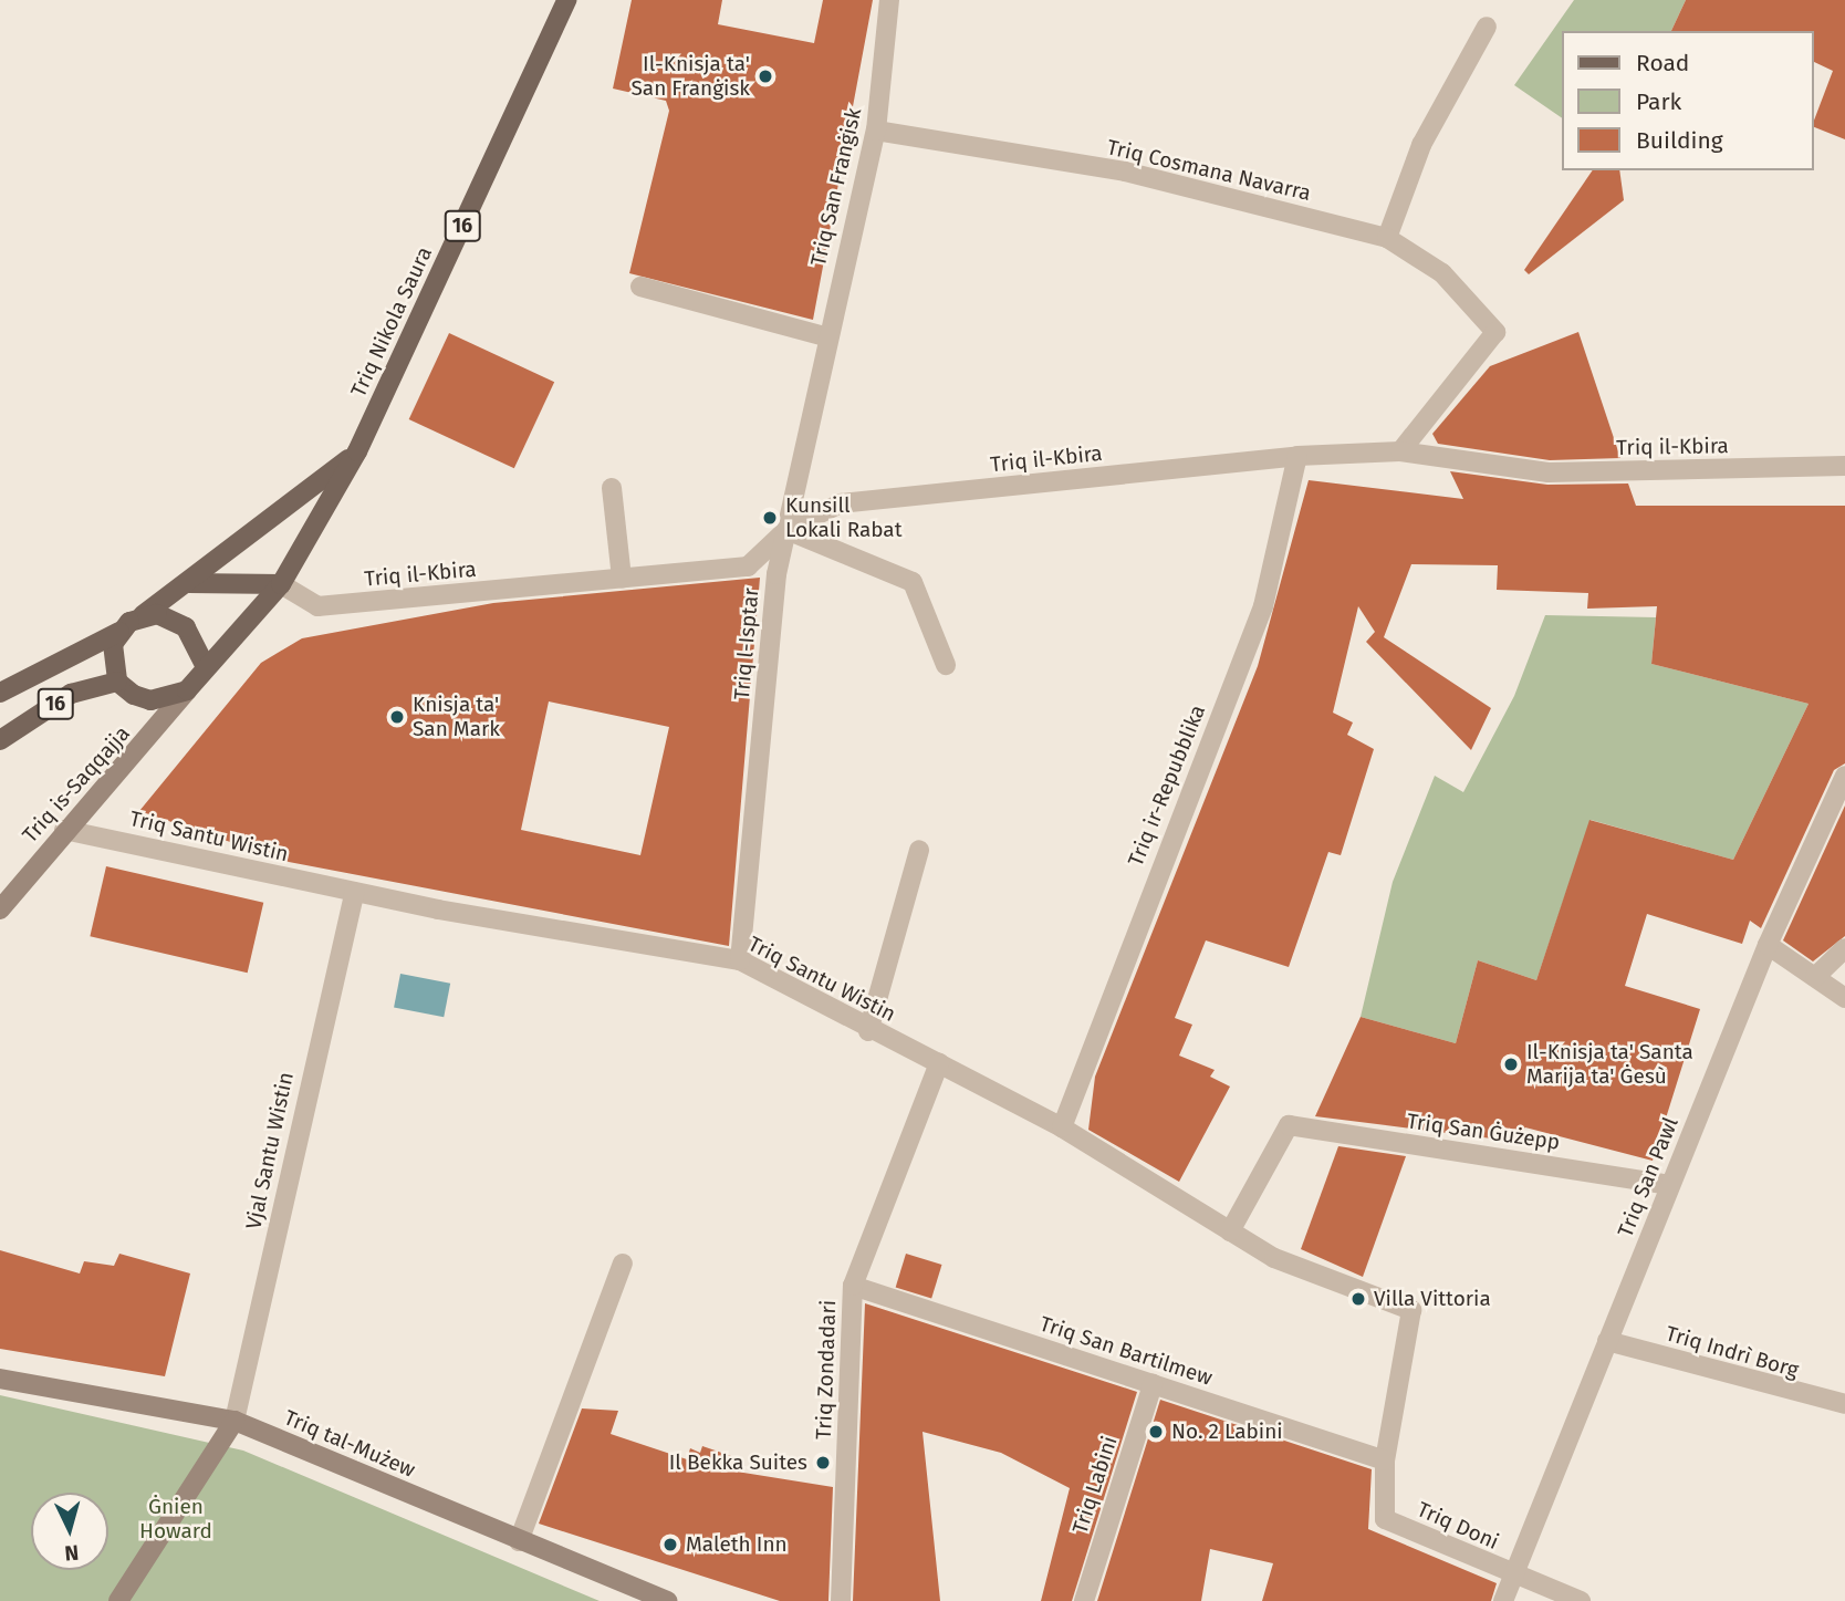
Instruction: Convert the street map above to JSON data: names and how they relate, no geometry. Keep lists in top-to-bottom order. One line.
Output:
{"streets":{"main road":["16","Triq Nikola Saura"],"street":["Triq Cosmana Navarra","Triq San Franġisk","Triq il-Kbira","Triq l-Isptar","Triq is-Saqqajja","Triq ir-Repubblika","Triq Santu Wistin","Triq San Ġużepp","Vjal Santu Wistin","Triq San Pawl","Triq San Bartilmew","Triq Indrì Borg","Triq Zondadari","Triq tal-Mużew","Triq Labini","Triq Doni"]},"crossings":[["Triq Cosmana Navarra","Triq San Franġisk"],["Triq Cosmana Navarra","Triq il-Kbira"],["Triq San Franġisk","Triq l-Isptar"],["16","Triq Nikola Saura"],["16","Triq is-Saqqajja"],["Triq Nikola Saura","Triq il-Kbira"],["Triq Nikola Saura","Triq is-Saqqajja"],["Triq il-Kbira","Triq l-Isptar"],["Triq il-Kbira","Triq ir-Repubblika"],["Triq l-Isptar","Triq Santu Wistin"],["Triq is-Saqqajja","Triq Santu Wistin"],["Triq ir-Repubblika","Triq Santu Wistin"],["Triq Santu Wistin","Triq San Ġużepp"],["Triq Santu Wistin","Vjal Santu Wistin"],["Triq Santu Wistin","Triq Zondadari"],["Triq Santu Wistin","Triq Doni"],["Triq San Ġużepp","Triq San Pawl"],["Vjal Santu Wistin","Triq tal-Mużew"],["Triq San Pawl","Triq Indrì Borg"],["Triq San Pawl","Triq Doni"],["Triq San Bartilmew","Triq Zondadari"],["Triq San Bartilmew","Triq Labini"],["Triq San Bartilmew","Triq Doni"]],"parks":["Ġnien Howard"],"places":["Il-Knisja ta' San Franġisk","Kunsill Lokali Rabat","Knisja ta' San Mark","Il-Knisja ta' Santa Marija ta' Ġesù","Villa Vittoria","No. 2 Labini","Il Bekka Suites","Maleth Inn"],"legend":["Road","Park","Building"],"north":"bottom"}
